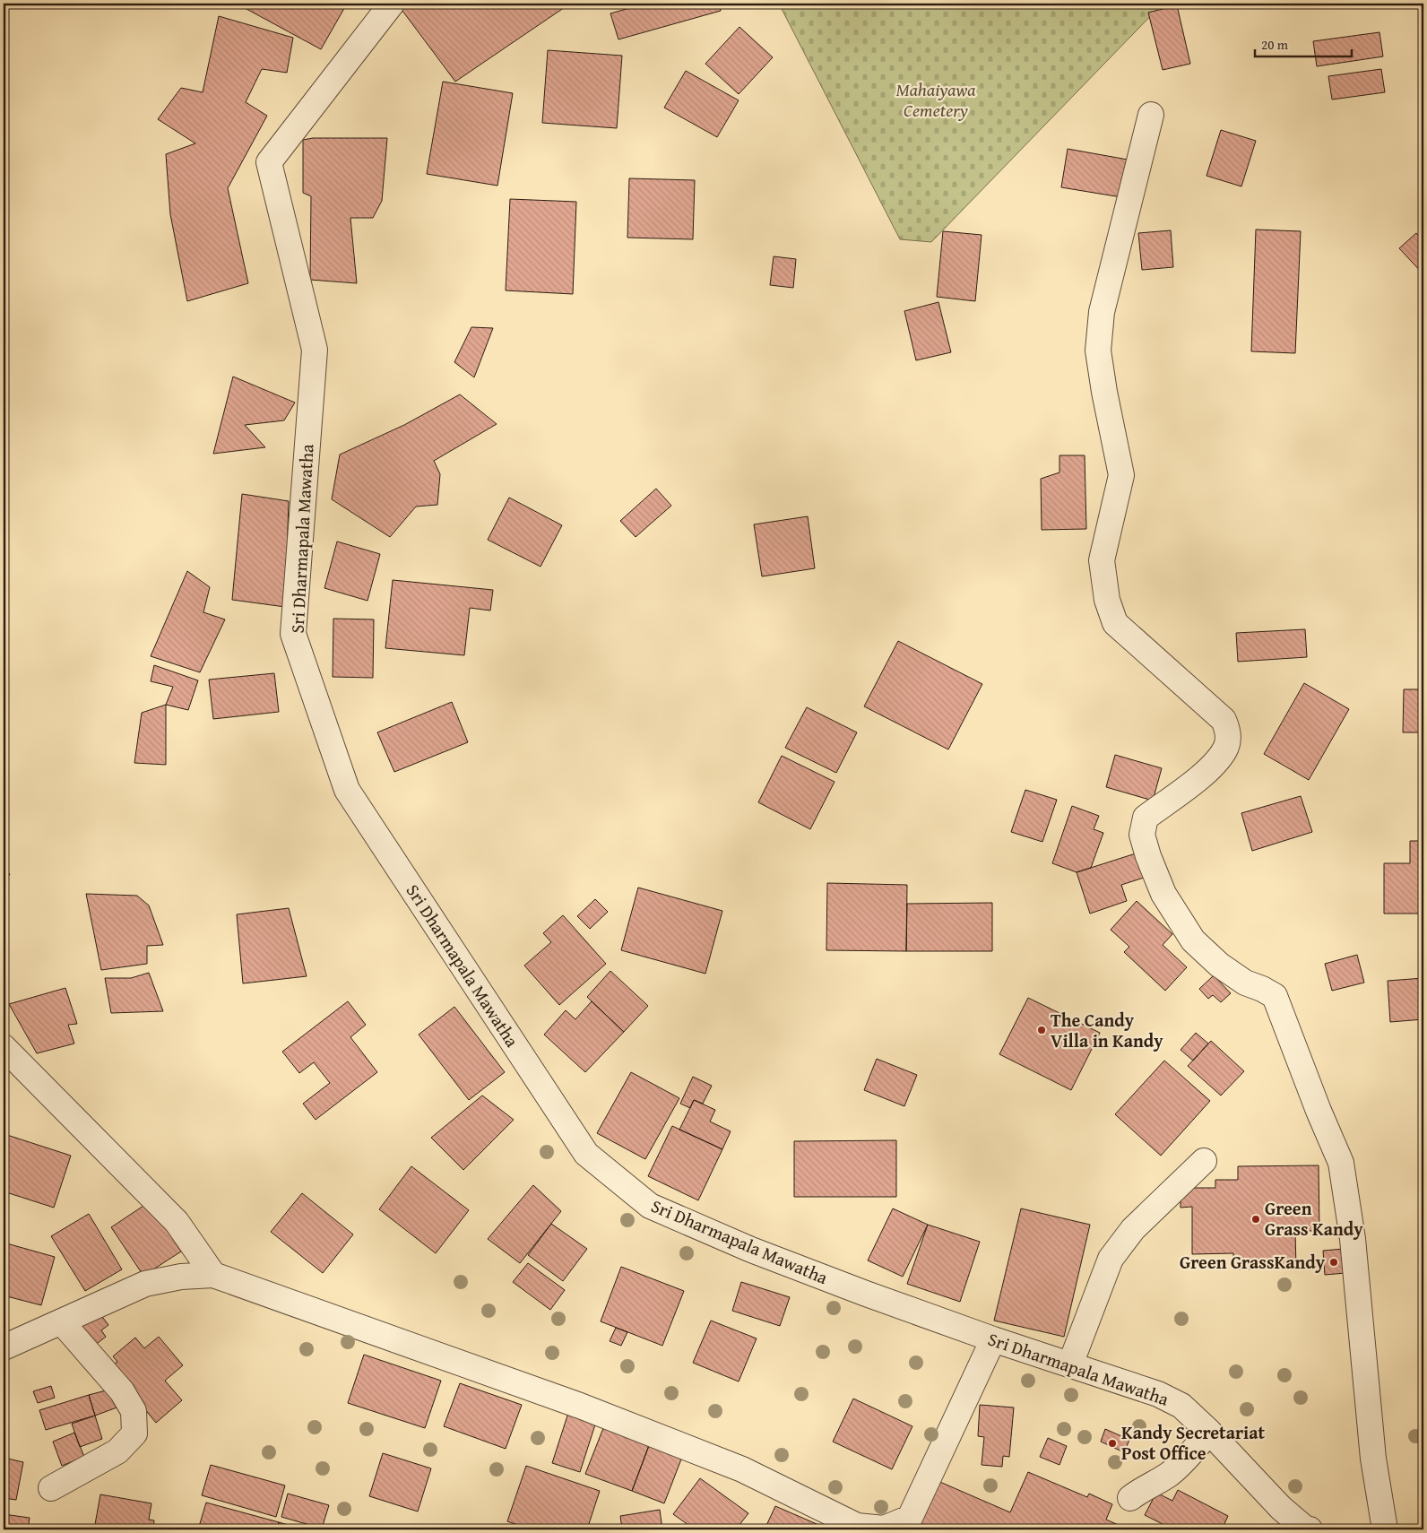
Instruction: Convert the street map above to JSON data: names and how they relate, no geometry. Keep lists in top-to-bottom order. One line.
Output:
{"streets":{"street":["Sri Dharmapala Mawatha"]},"parks":["Mahaiyawa Cemetery"],"places":["The Candy Villa in Kandy","Green Grass Kandy","Green GrassKandy","Kandy Secretariat Post Office"],"scale_bar":"20 m"}
